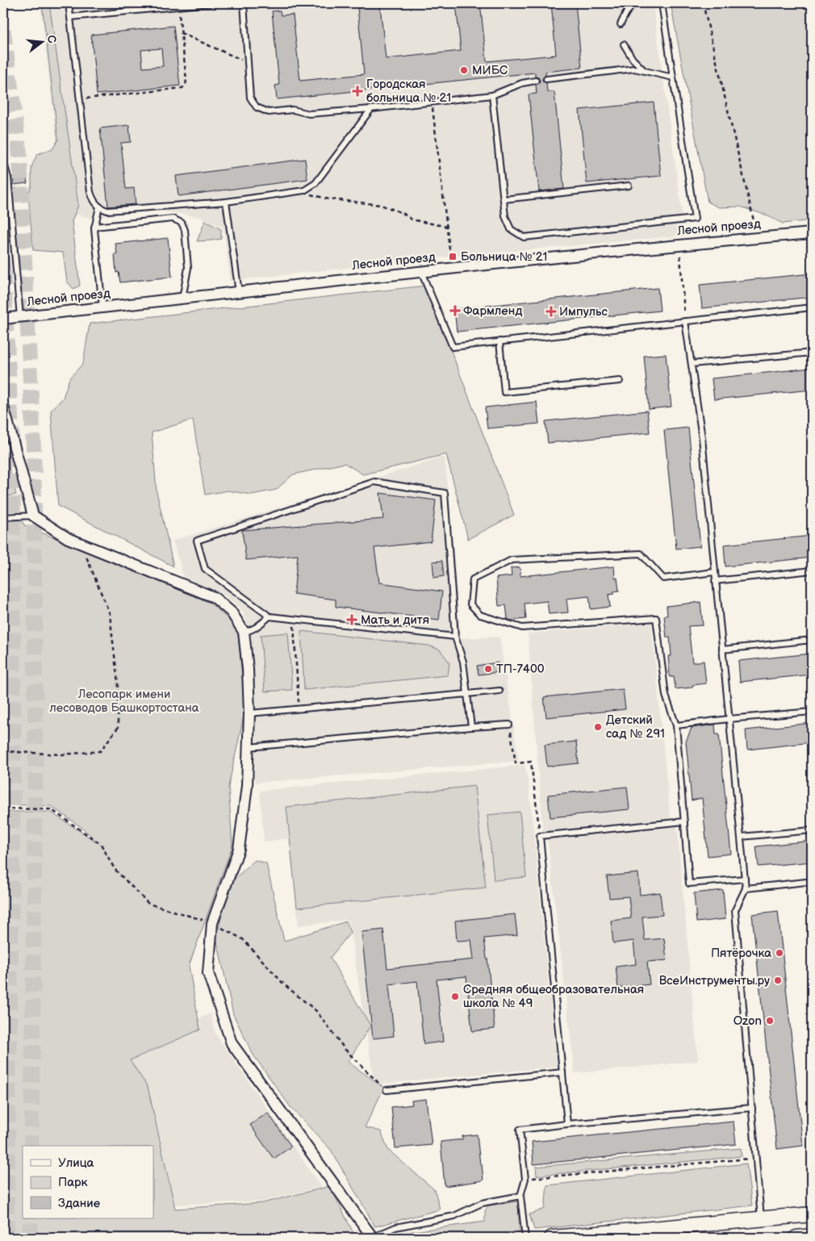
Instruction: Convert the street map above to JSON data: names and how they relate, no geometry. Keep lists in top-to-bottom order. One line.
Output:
{"streets":{"street":["Лесной проезд"]},"parks":["Лесопарк имени лесоводов Башкортостана"],"places":{"other":["МИБС","ТП-7400","Детский сад № 291","Пятёрочка","ВсеИнструменты.ру","Средняя общеобразовательная школа № 49","Ozon"],"health":["Городская больница № 21","Фармленд","Импульс","Мать и дитя"],"transit":["Больница № 21"]},"legend":["Улица","Парк","Здание"],"north":"right"}
